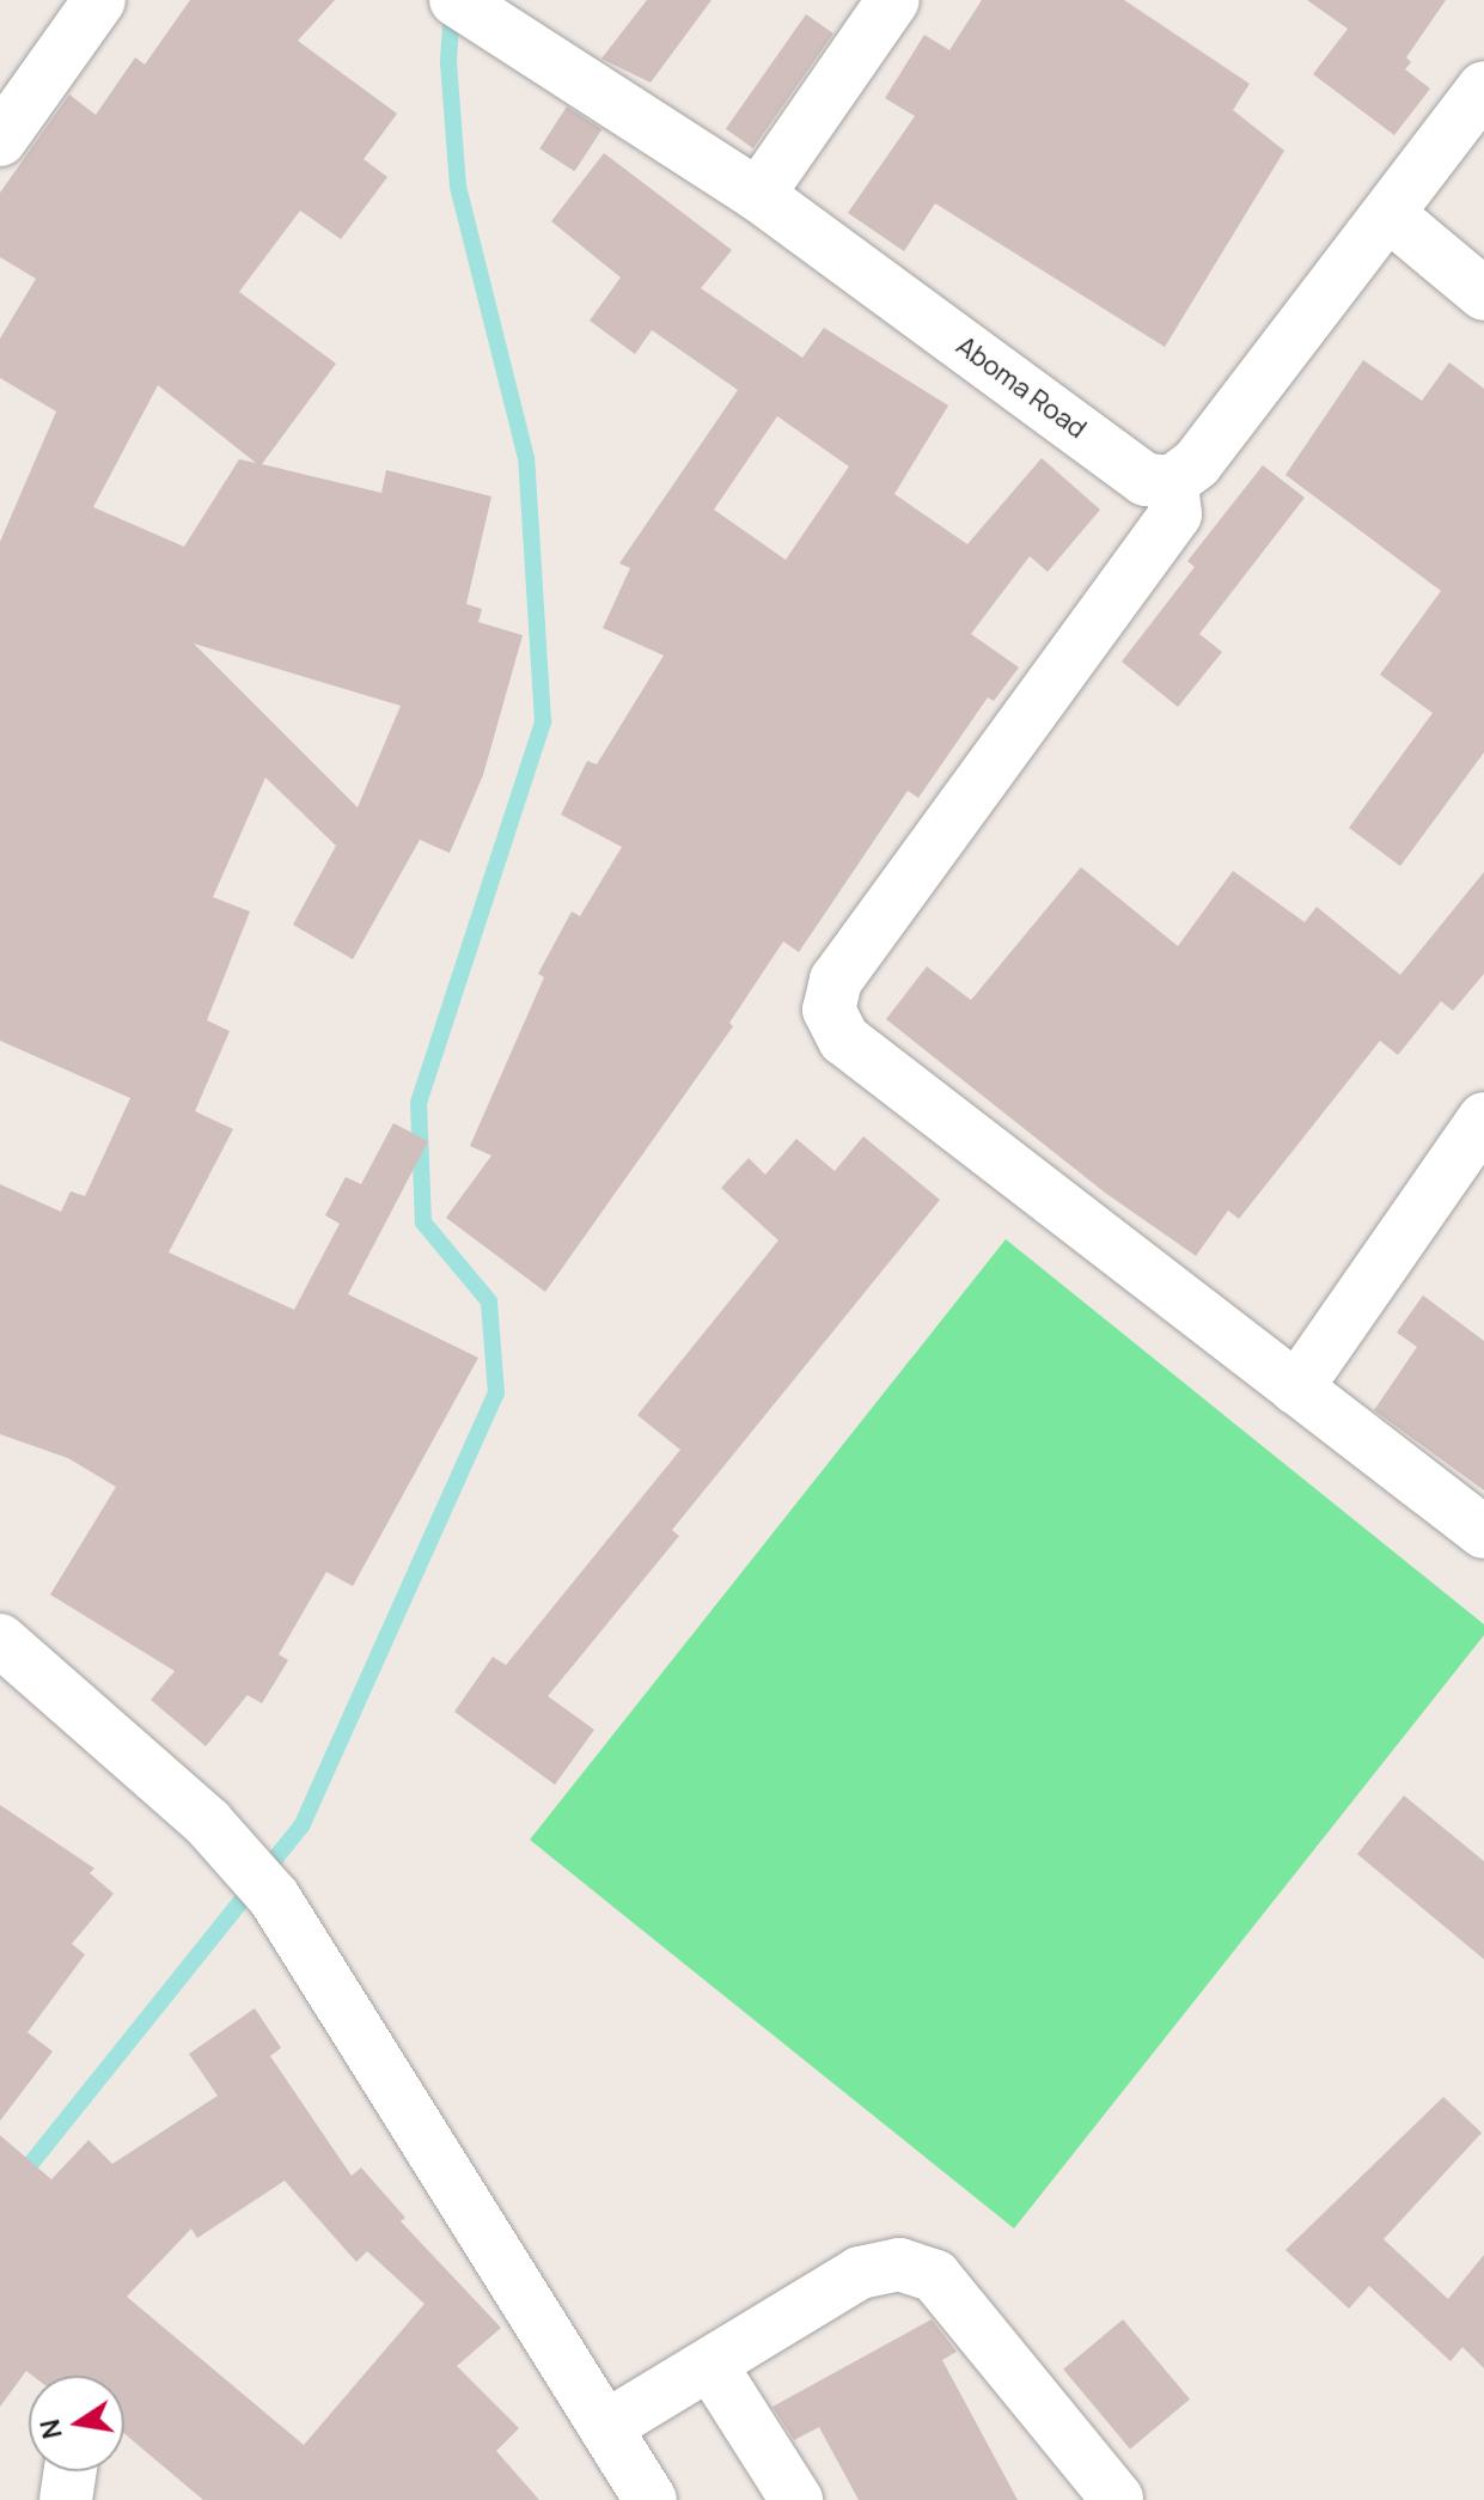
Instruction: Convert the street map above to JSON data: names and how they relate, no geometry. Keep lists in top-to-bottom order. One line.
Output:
{"streets":{"street":["Aboma Road"]},"north":"left"}
